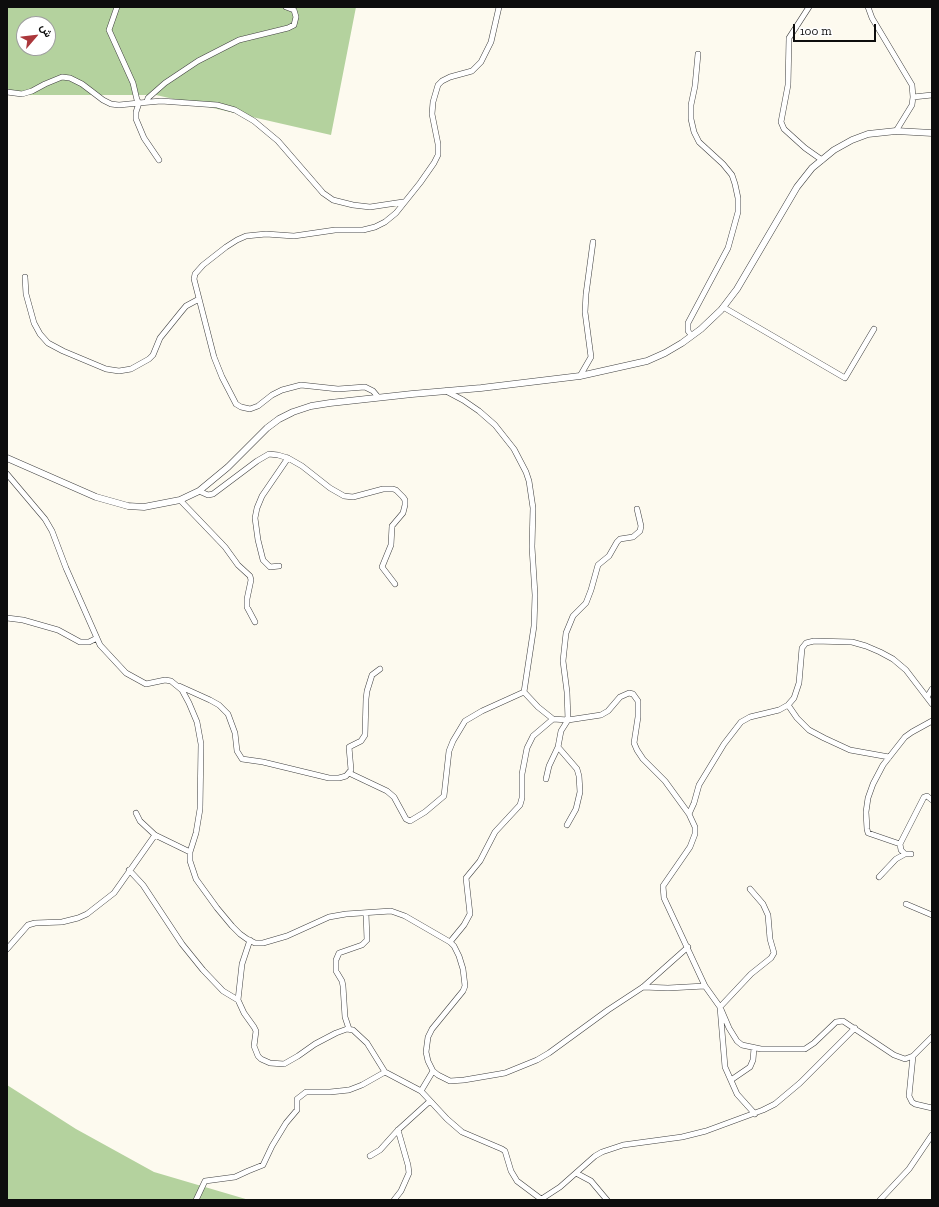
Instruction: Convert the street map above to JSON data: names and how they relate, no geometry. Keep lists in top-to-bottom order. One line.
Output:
{"scale_bar":"100 m","north":"top right"}
